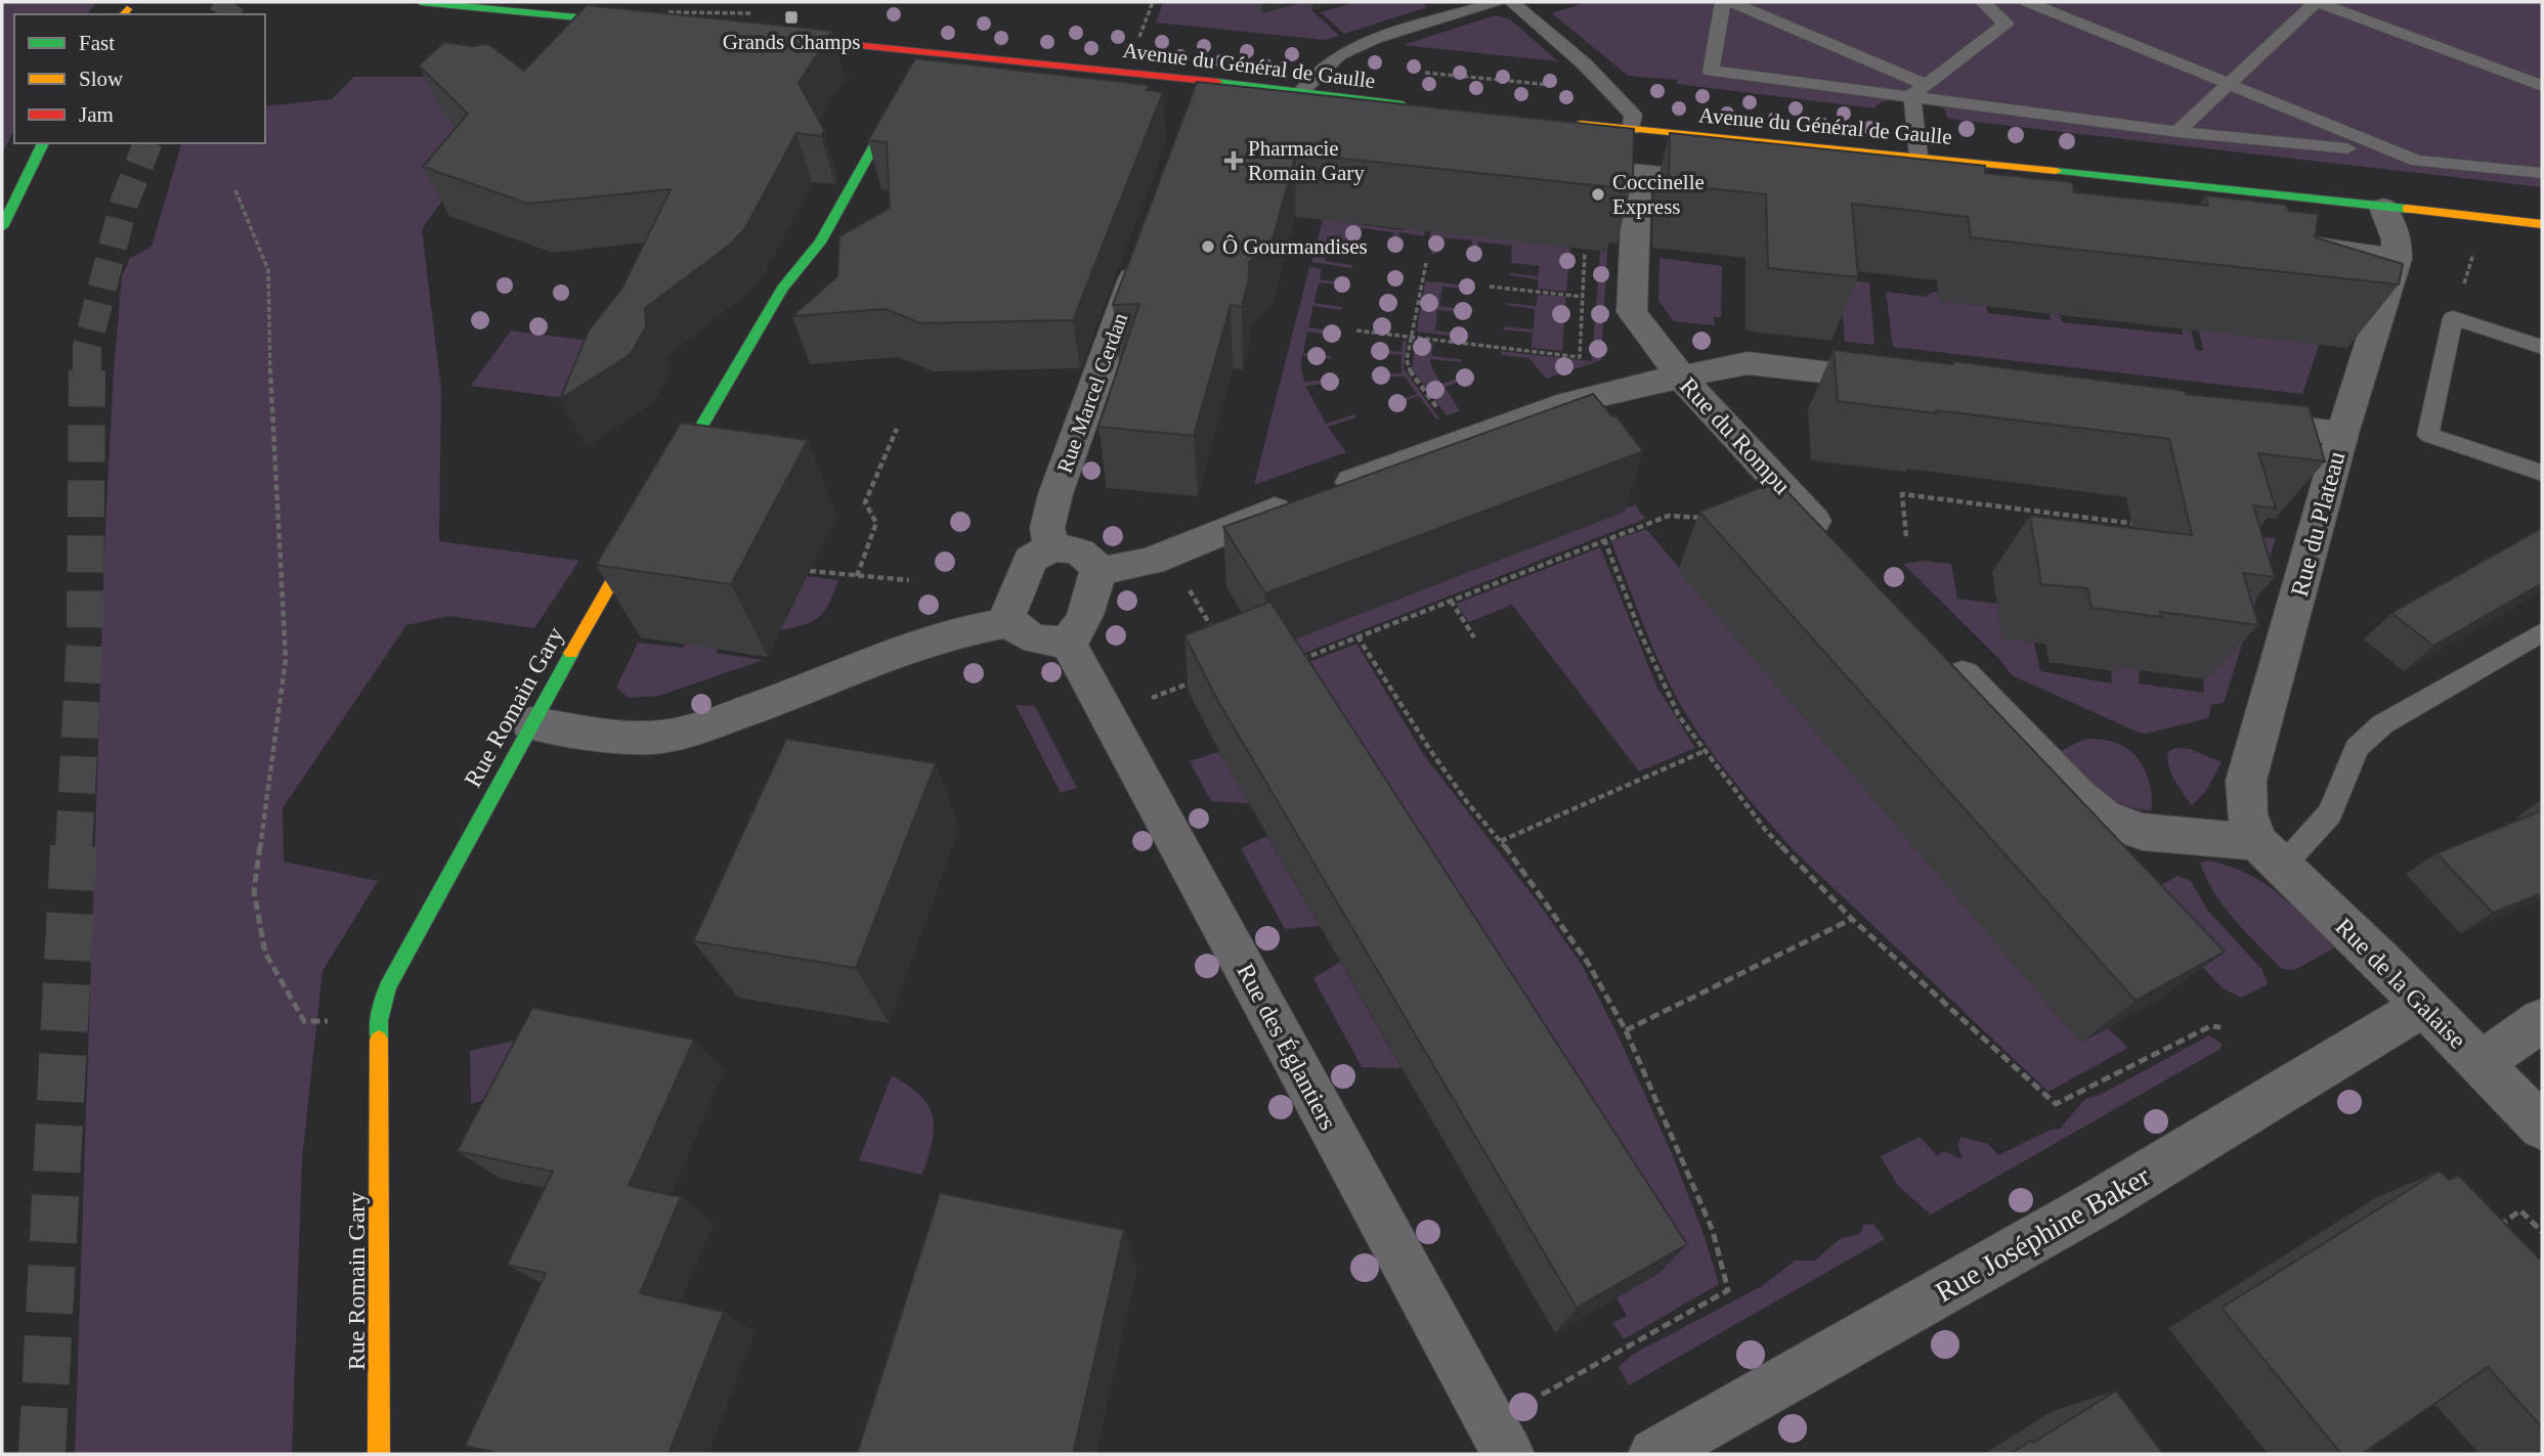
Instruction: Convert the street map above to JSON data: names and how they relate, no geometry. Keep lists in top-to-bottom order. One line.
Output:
{"streets":{"main road":["Avenue du Général de Gaulle","Rue Romain Gary"],"street":["Rue Marcel Cerdan","Rue du Rompu","Rue du Plateau","Rue de la Galaise","Rue des Églantiers","Rue Joséphine Baker"]},"crossings":[["Avenue du Général de Gaulle","Rue du Plateau"],["Rue Marcel Cerdan","Rue des Églantiers"],["Rue du Plateau","Rue de la Galaise"],["Rue de la Galaise","Rue Joséphine Baker"]],"places":{"transit":["Grands Champs"],"health":["Pharmacie Romain Gary"],"other":["Coccinelle Express","Ô Gourmandises"]},"legend":["Fast","Slow","Jam"]}
